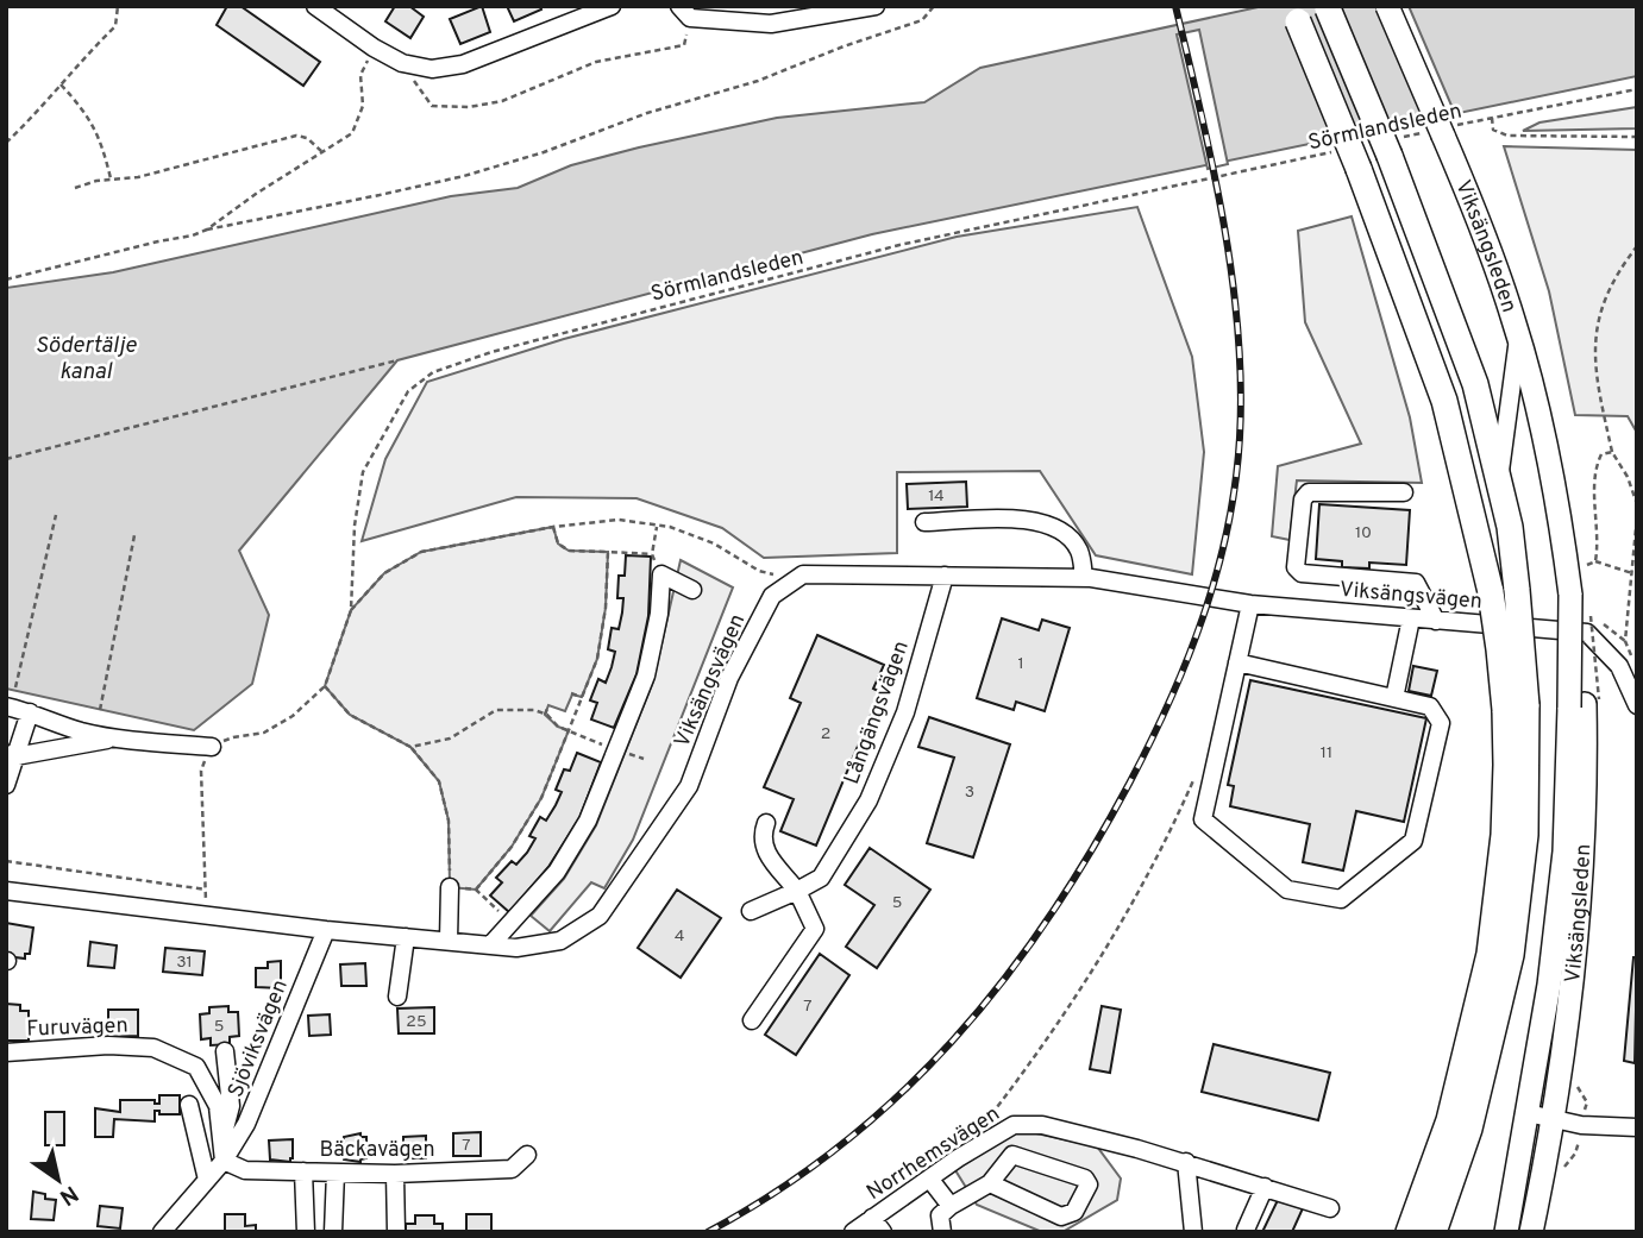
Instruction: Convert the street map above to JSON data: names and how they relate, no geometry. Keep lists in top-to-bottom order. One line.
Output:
{"streets":{"main road":["Viksängsleden"],"street":["Viksängsvägen","Långängsvägen","Furuvägen","Sjöviksvägen","Bäckavägen","Norrhemsvägen"],"path":["Sörmlandsleden"]},"crossings":[["Viksängsvägen","Långängsvägen"],["Viksängsvägen","Sjöviksvägen"],["Furuvägen","Sjöviksvägen"],["Furuvägen","Bäckavägen"],["Sjöviksvägen","Bäckavägen"]],"water":["Södertälje kanal"],"house_numbers":["14","10","1","2","11","3","5","4","31","7","25","5","7"],"north":"bottom right"}
